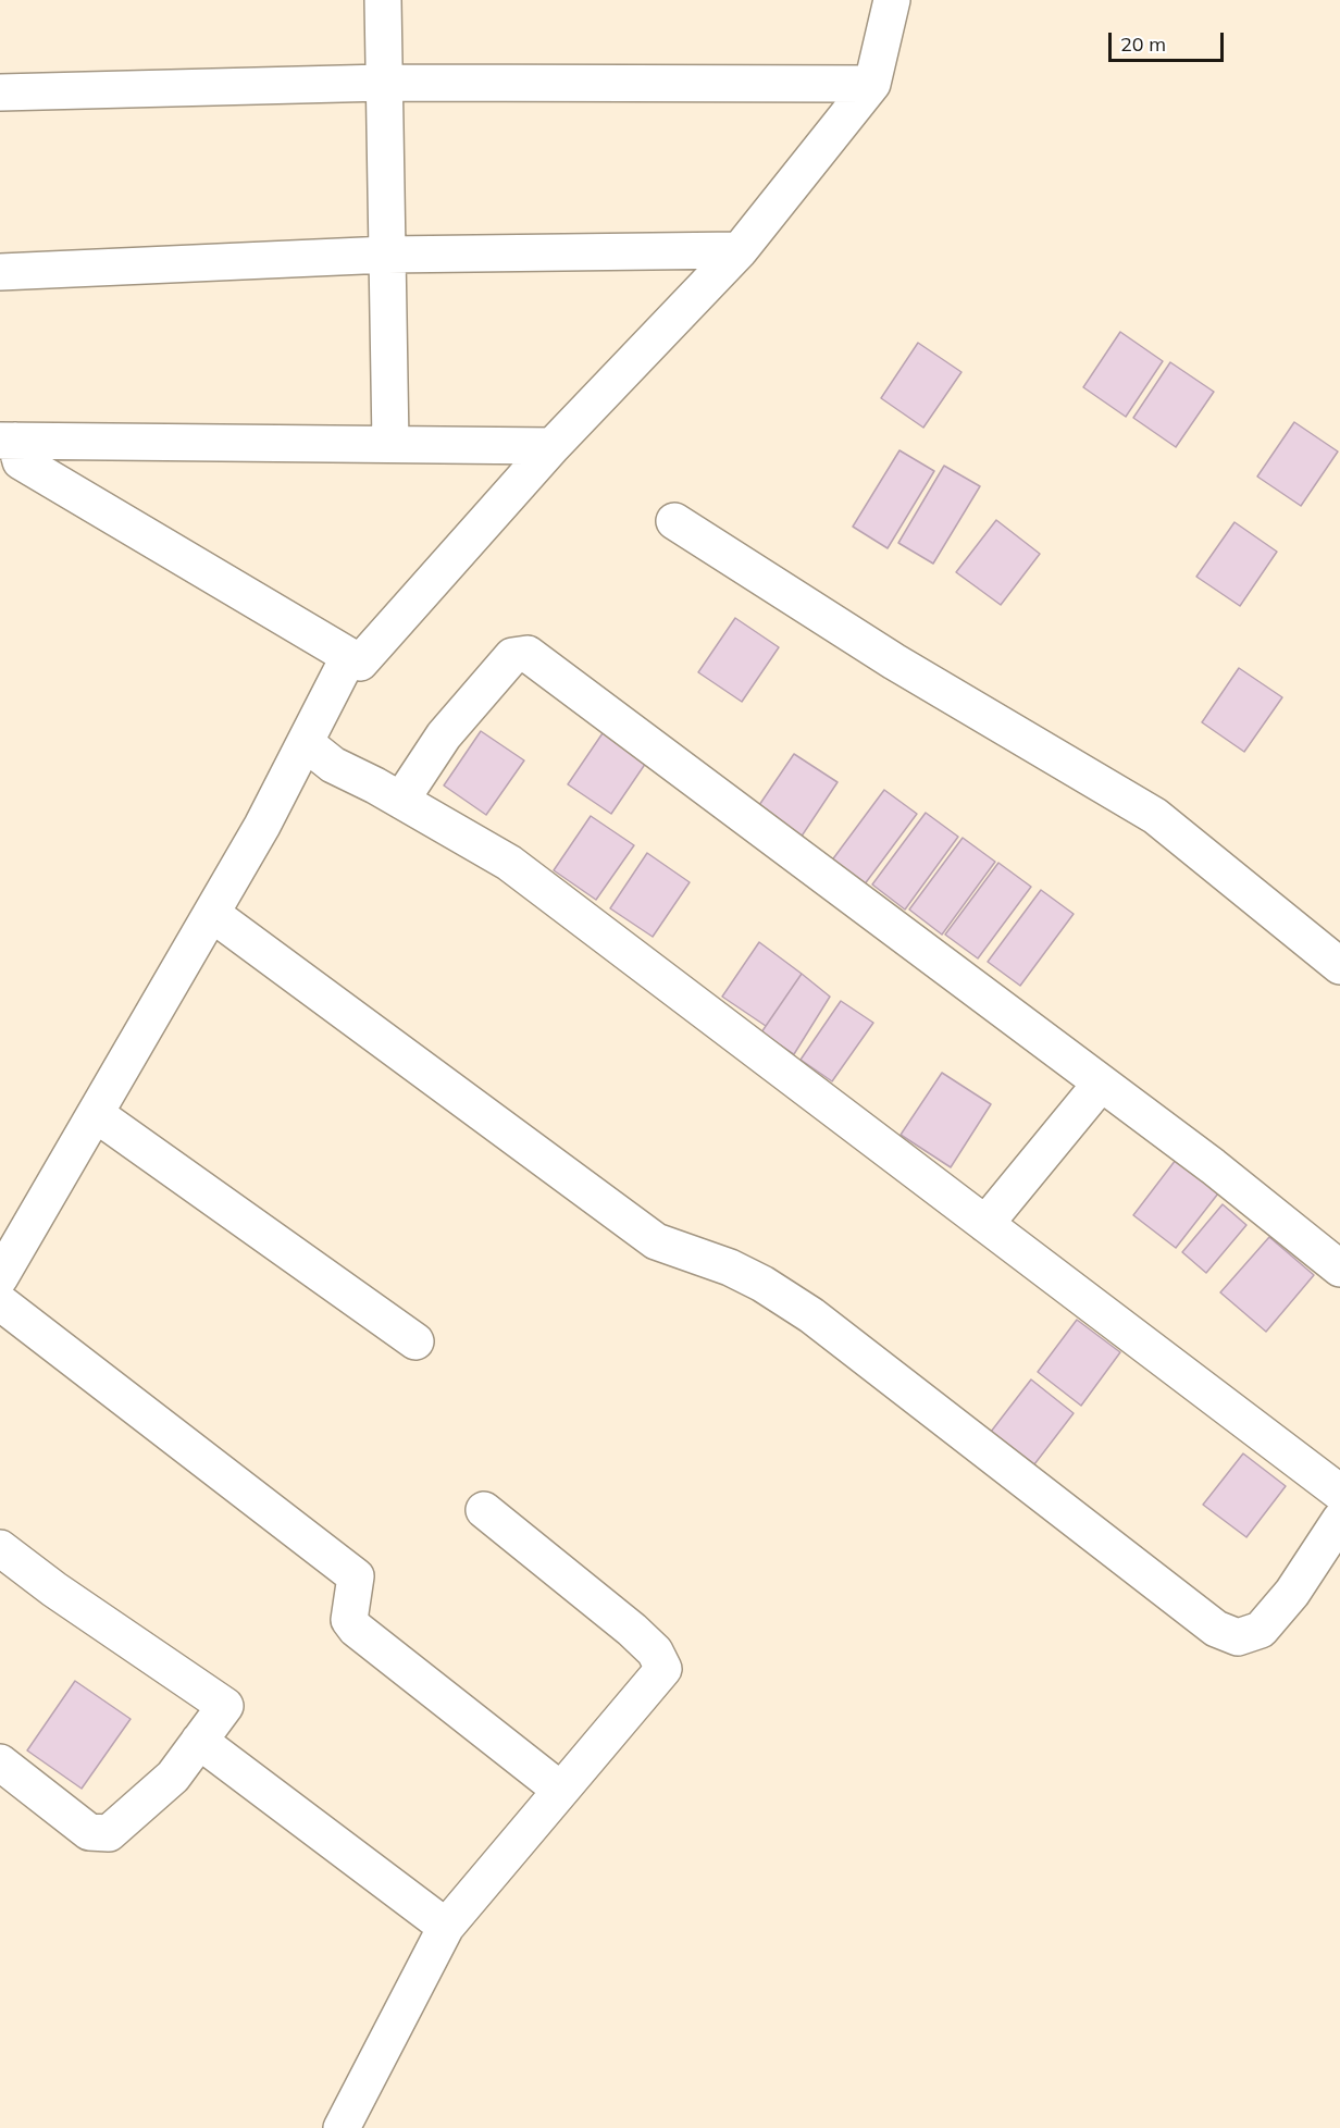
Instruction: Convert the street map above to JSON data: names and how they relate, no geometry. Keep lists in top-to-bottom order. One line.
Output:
{"scale_bar":"20 m"}
